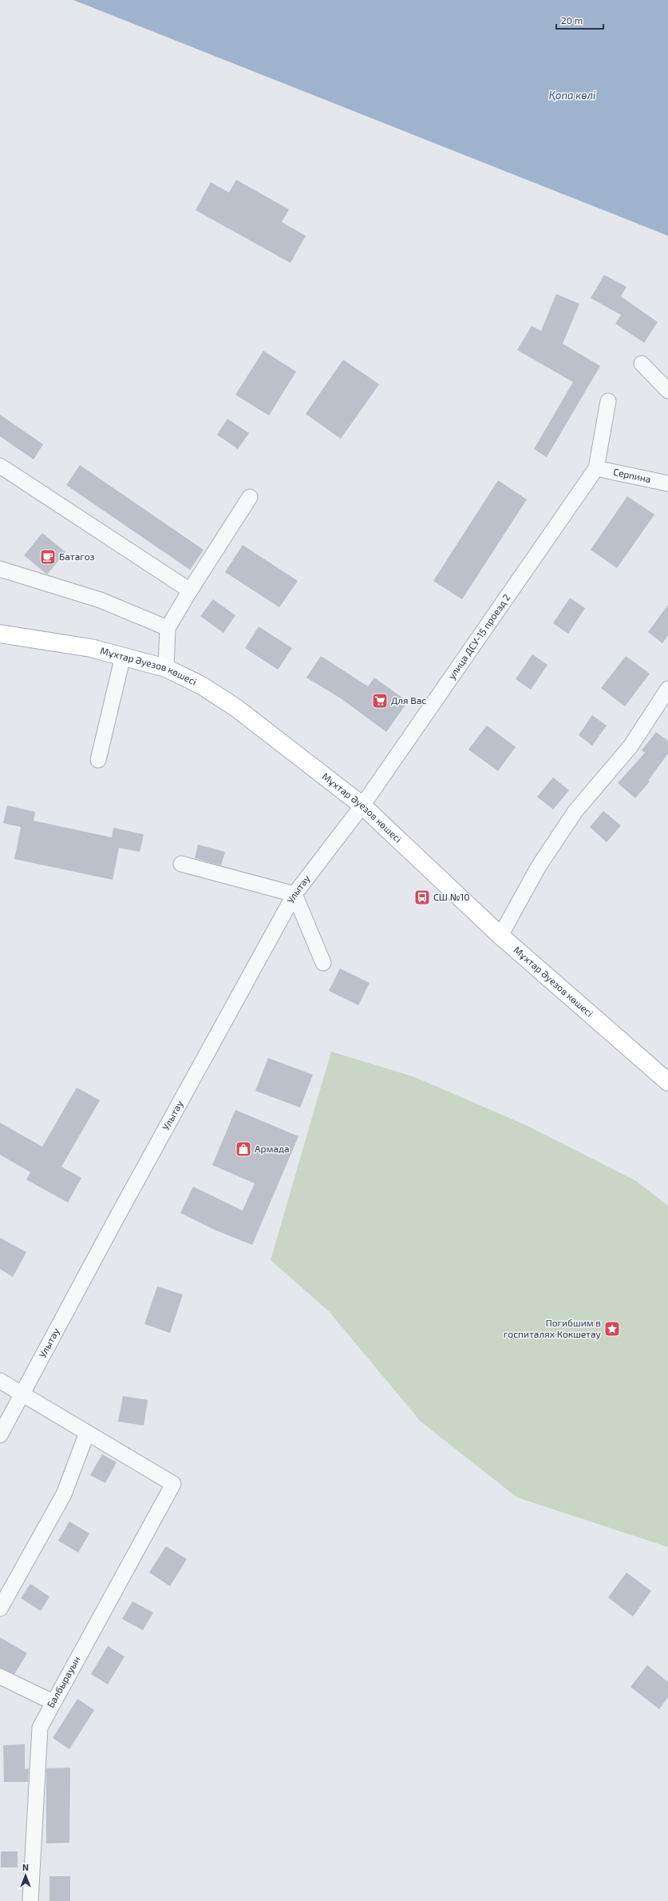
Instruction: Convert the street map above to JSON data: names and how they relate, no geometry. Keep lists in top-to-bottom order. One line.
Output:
{"streets":{"main road":["Мұхтар Әуезов көшесі"],"street":["Серпина","улица ДСУ-15 проезд 2","Улытау","Балбырауын"]},"crossings":[["Серпина","улица ДСУ-15 проезд 2"],["улица ДСУ-15 проезд 2","Мұхтар Әуезов көшесі"],["улица ДСУ-15 проезд 2","Улытау"],["Мұхтар Әуезов көшесі","Улытау"]],"water":["Қопа көлі"],"places":{"cafe":["Батагоз"],"supermarket":["Для Вас"],"bus stop":["СШ №10"],"shop":["Армада"],"place":["Погибшим в госпиталях Кокшетау"]},"scale_bar":"20 m","north":"top"}
